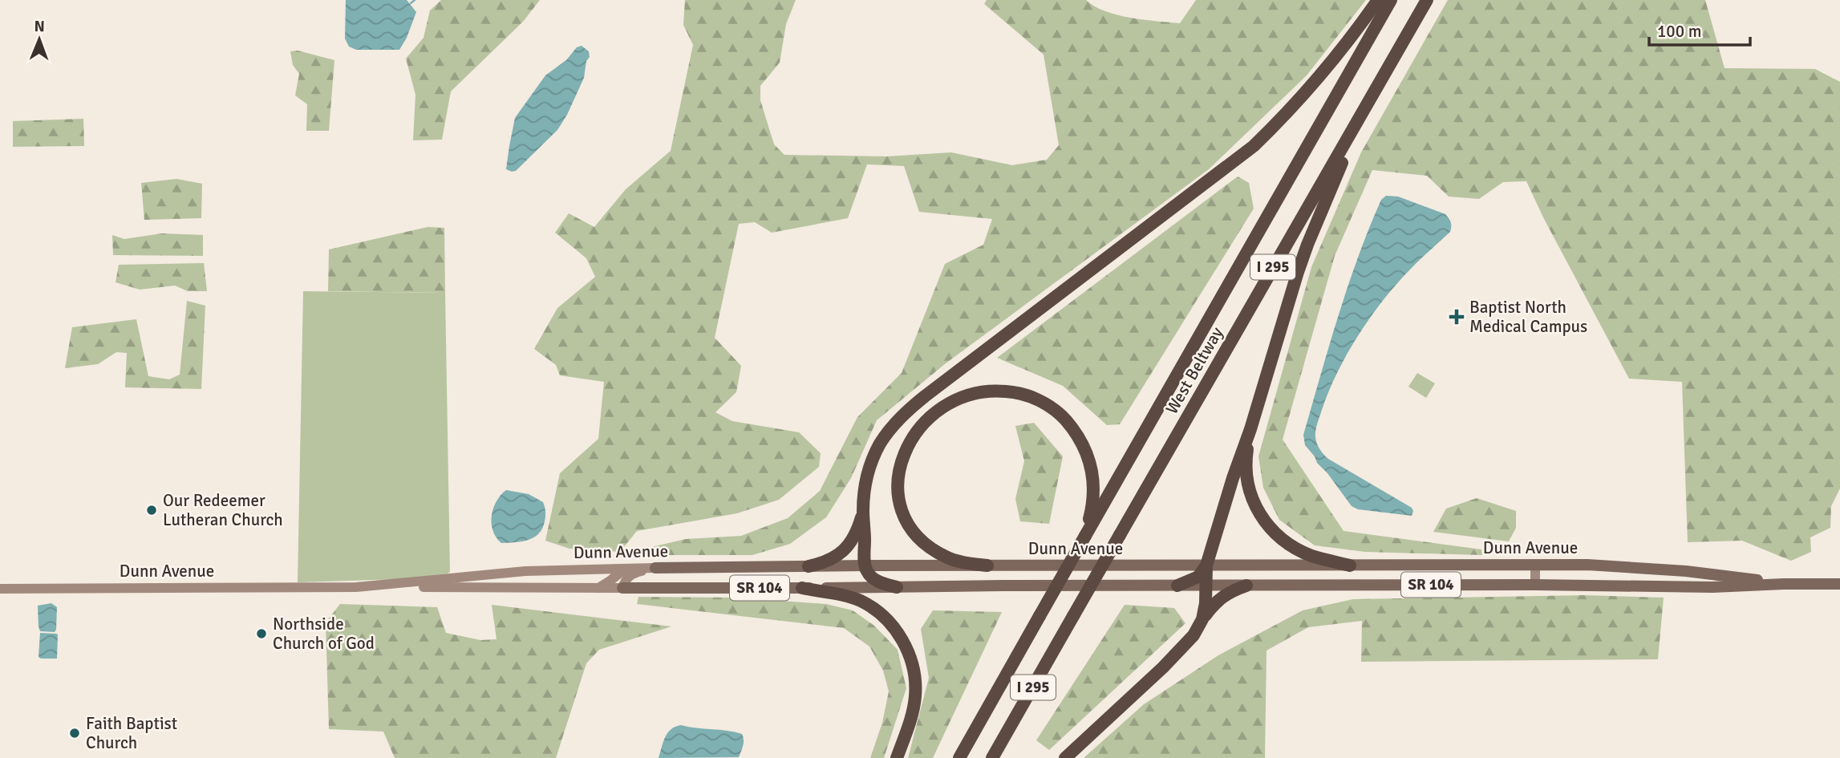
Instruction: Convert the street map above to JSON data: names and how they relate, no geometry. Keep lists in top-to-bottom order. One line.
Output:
{"streets":{"highway":["I 295","West Beltway"],"main road":["Dunn Avenue","SR 104"]},"places":{"health":["Baptist North Medical Campus"],"other":["Our Redeemer Lutheran Church","Northside Church of God","Faith Baptist Church"]},"scale_bar":"100 m","north":"top"}
